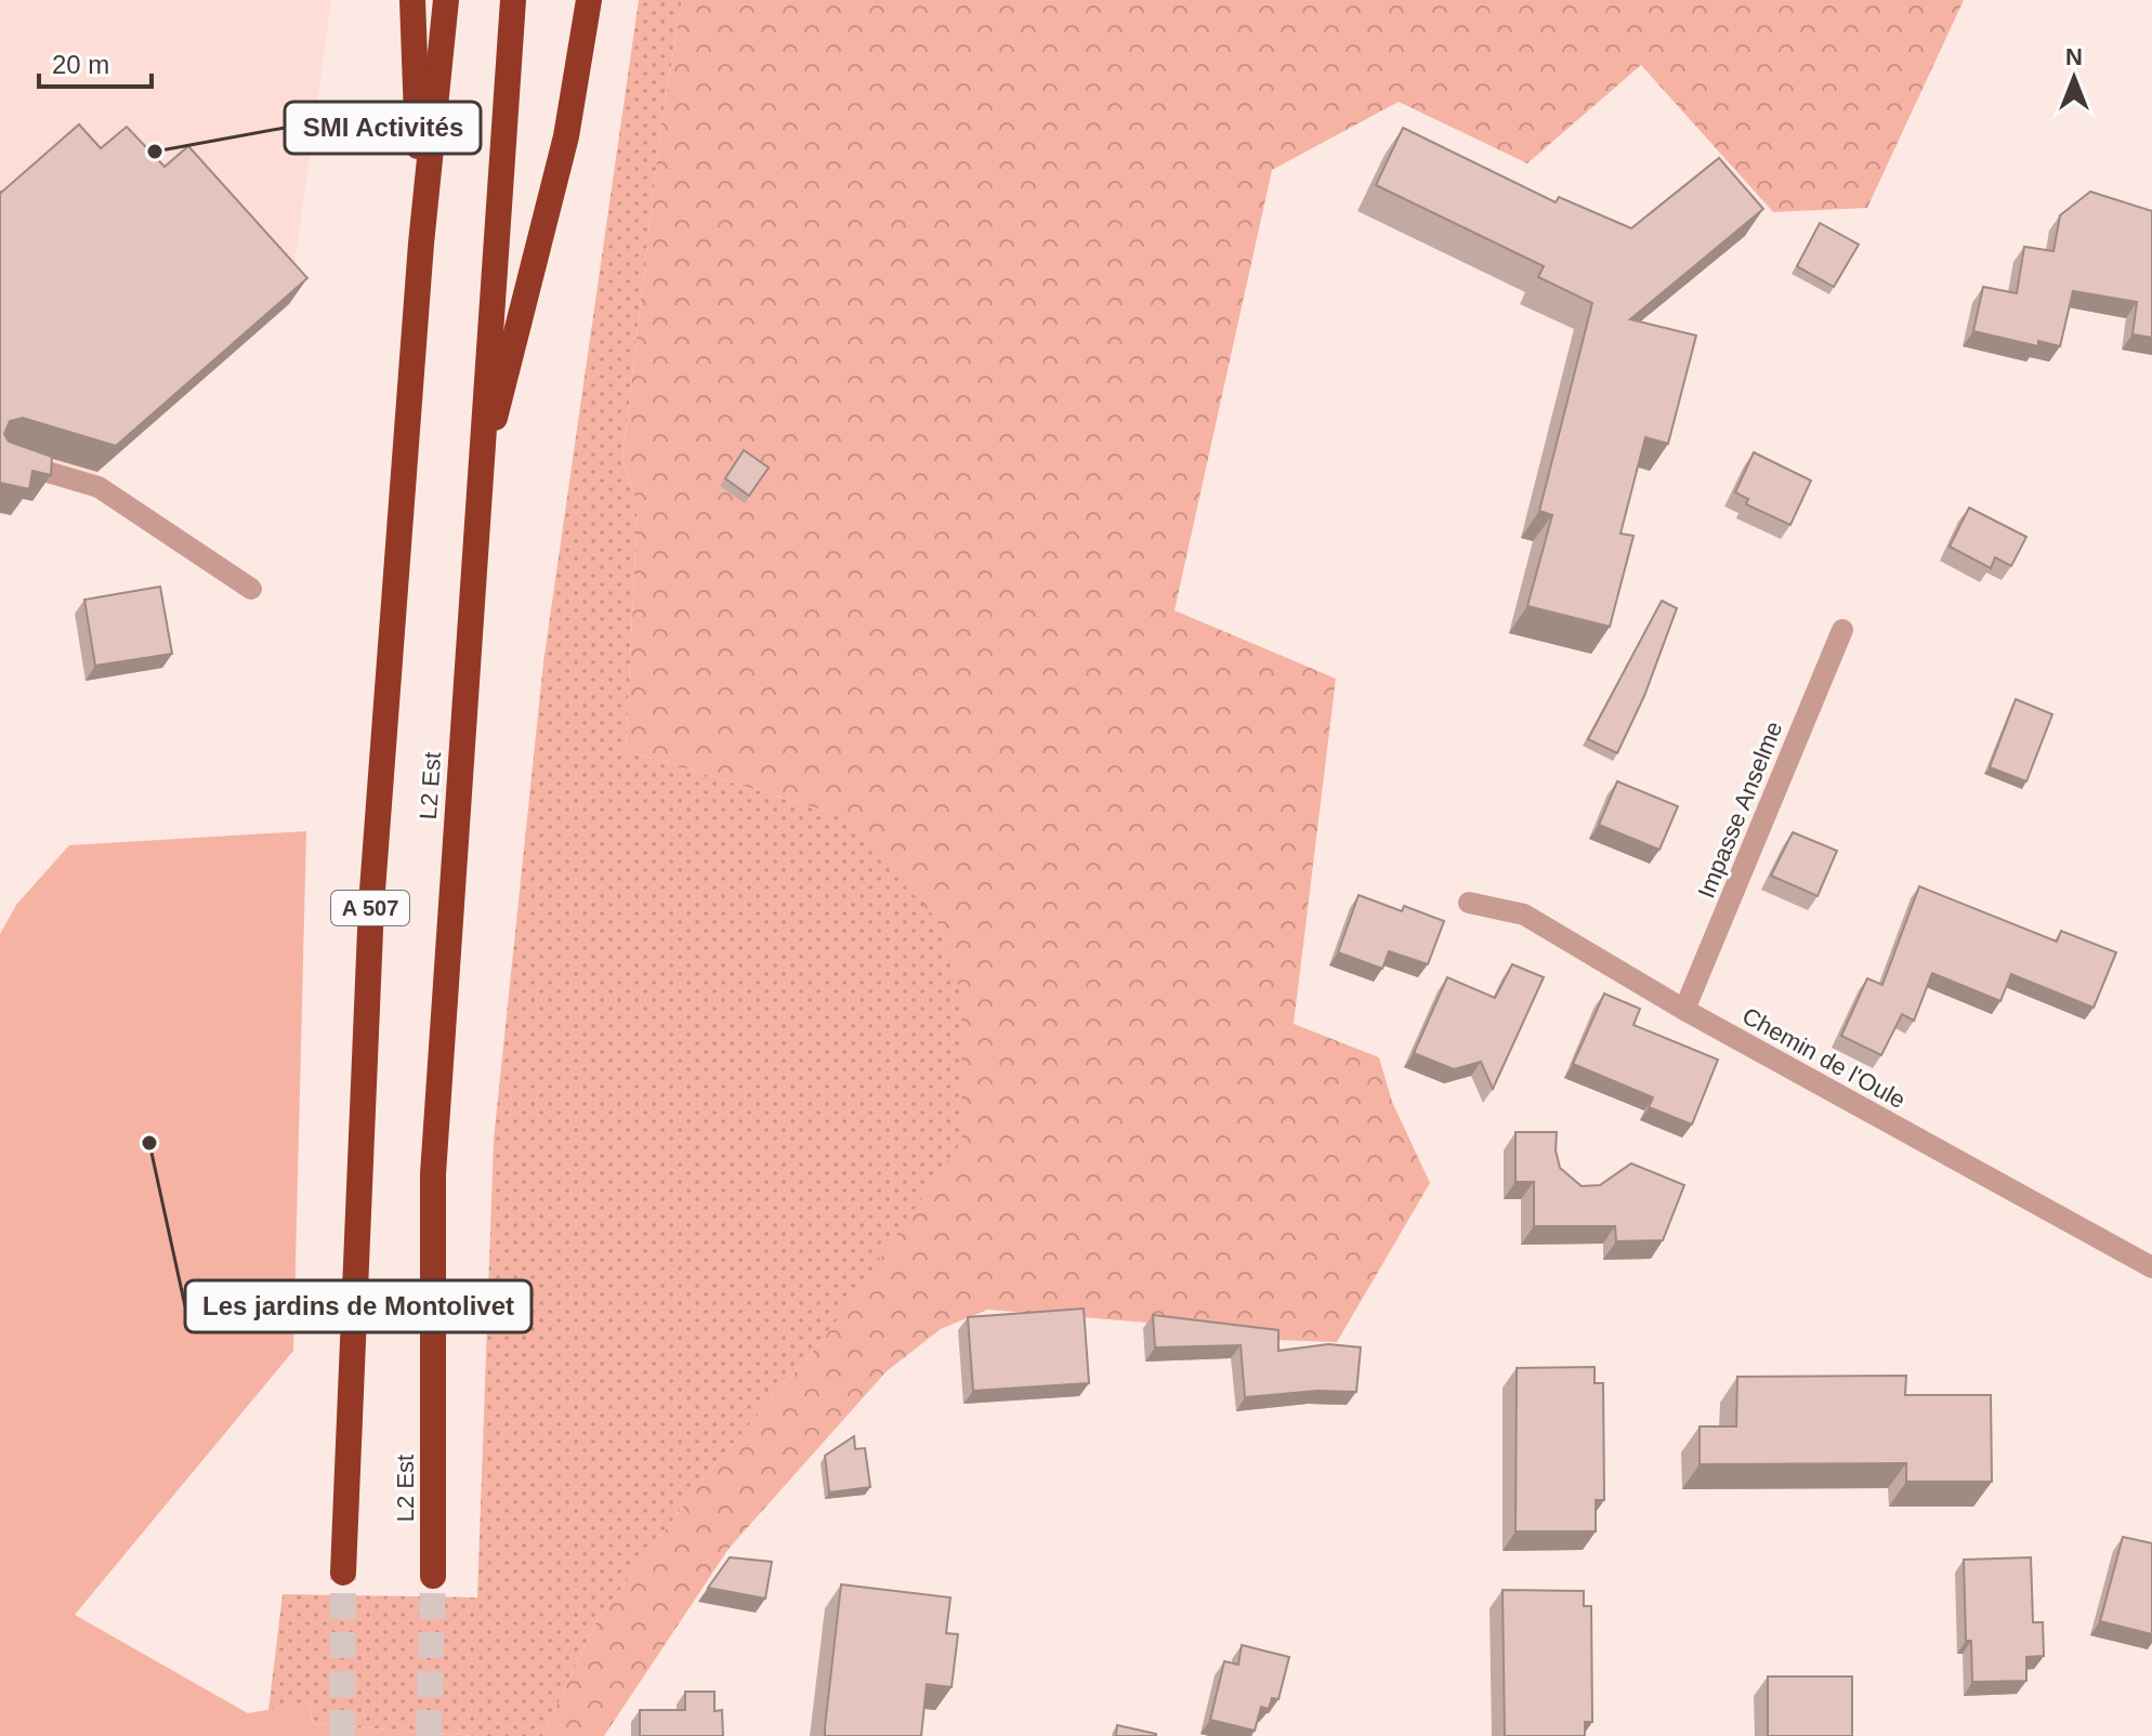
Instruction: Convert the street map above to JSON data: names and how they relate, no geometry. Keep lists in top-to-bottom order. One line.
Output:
{"streets":{"highway":["L2 Est","A 507"],"street":["Impasse Anselme","Chemin de l'Oule"]},"crossings":[["Impasse Anselme","Chemin de l'Oule"]],"places":["SMI Activités","Les jardins de Montolivet"],"scale_bar":"20 m","north":"top"}
